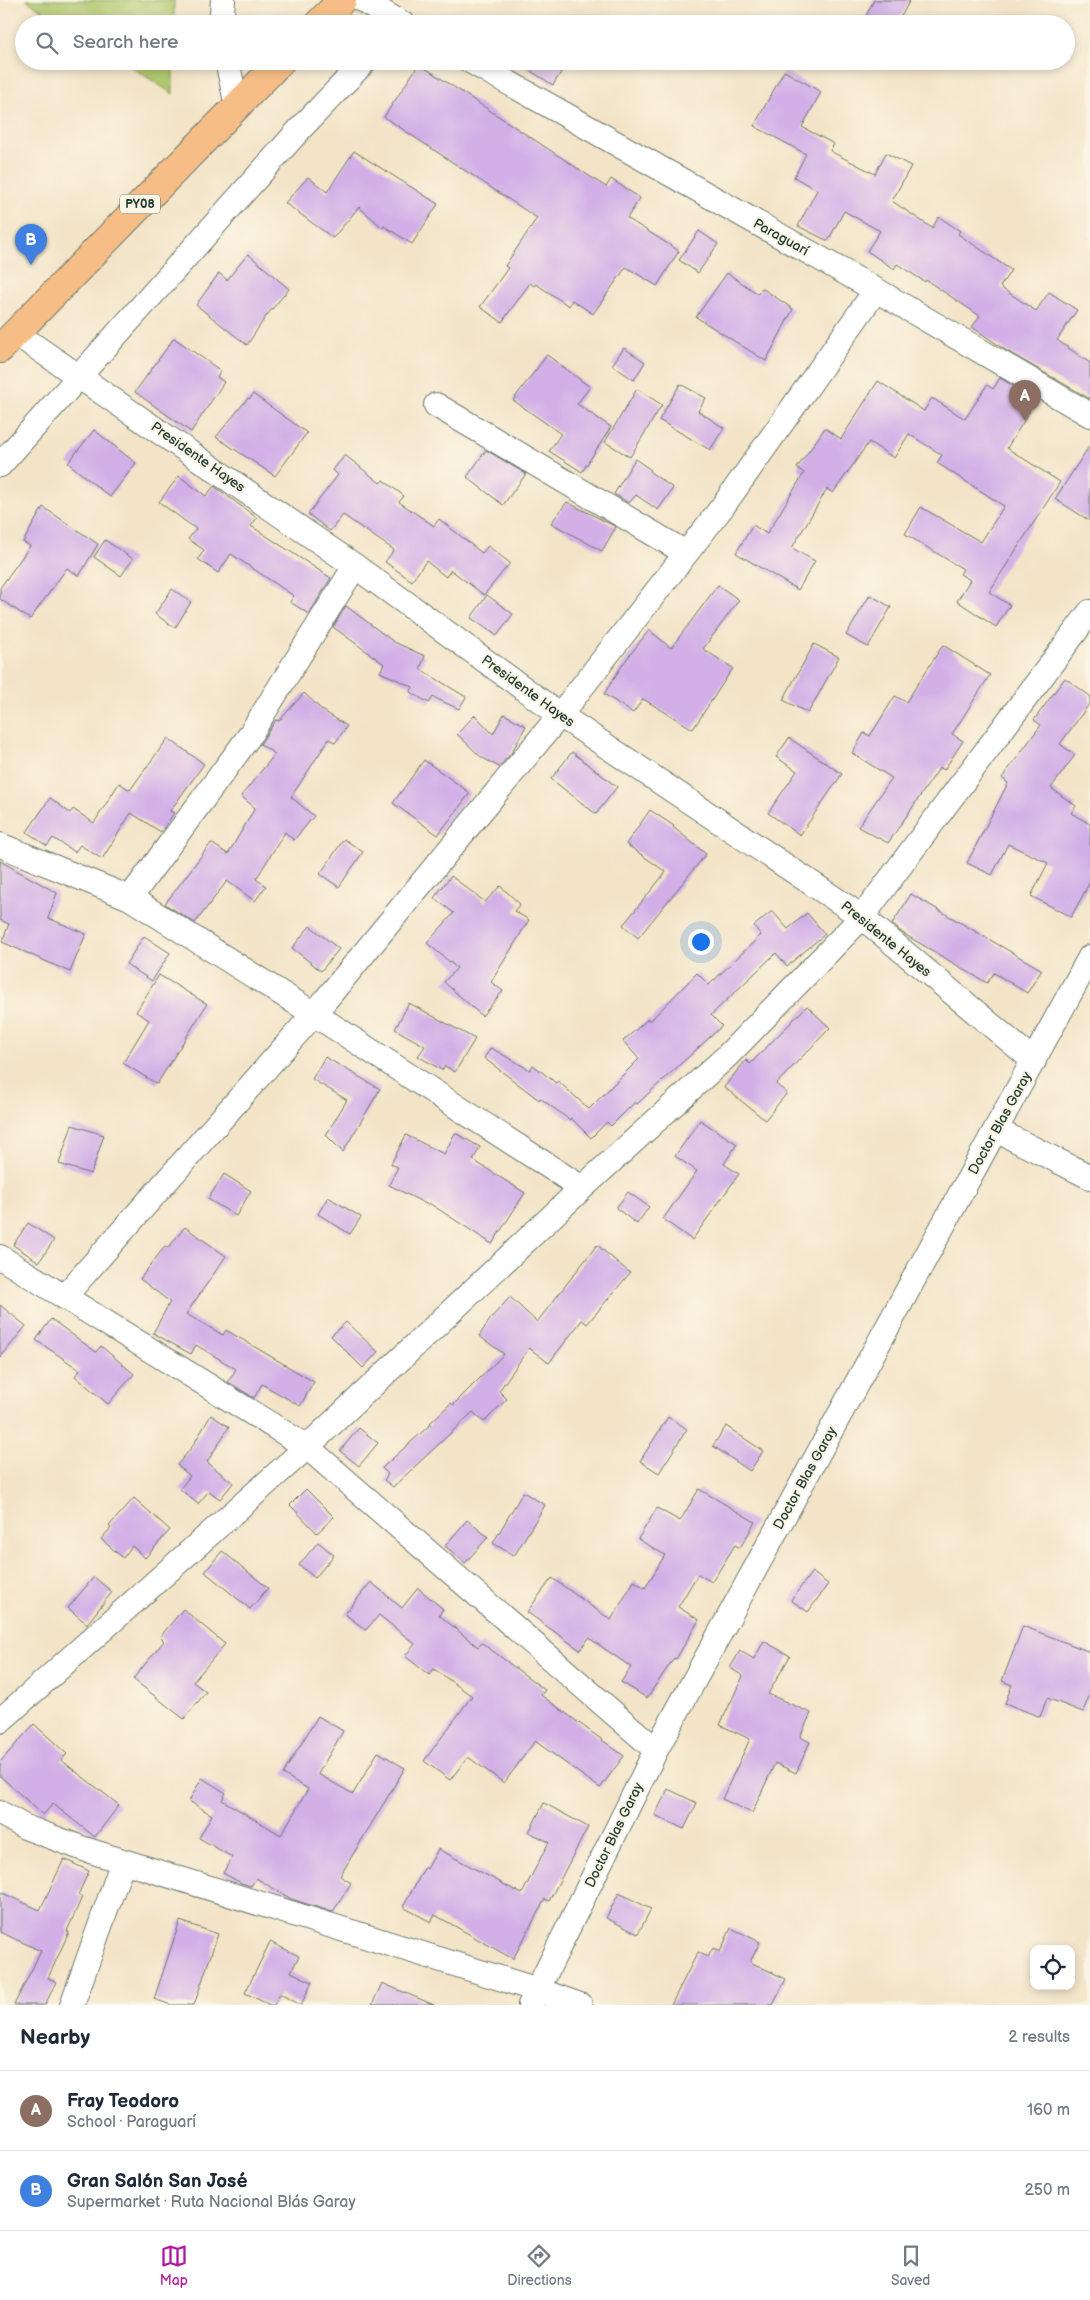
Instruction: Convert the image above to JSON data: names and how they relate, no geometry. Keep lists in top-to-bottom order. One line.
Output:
{"streets":{"highway":["PY08"],"street":["Paraguarí","Presidente Hayes","Doctor Blas Garay"]},"crossings":[["PY08","Presidente Hayes"],["Presidente Hayes","Doctor Blas Garay"]],"page":{"search":"Search here","pins":["B","A"],"heading":["Nearby","2 results"],"list":[{"mark":"A","name":"Fray Teodoro","note":"School · Paraguarí","value":"160 m"},{"mark":"B","name":"Gran Salón San José","note":"Supermarket · Ruta Nacional Blás Garay","value":"250 m"}],"nav":["Map","Directions","Saved"]}}
